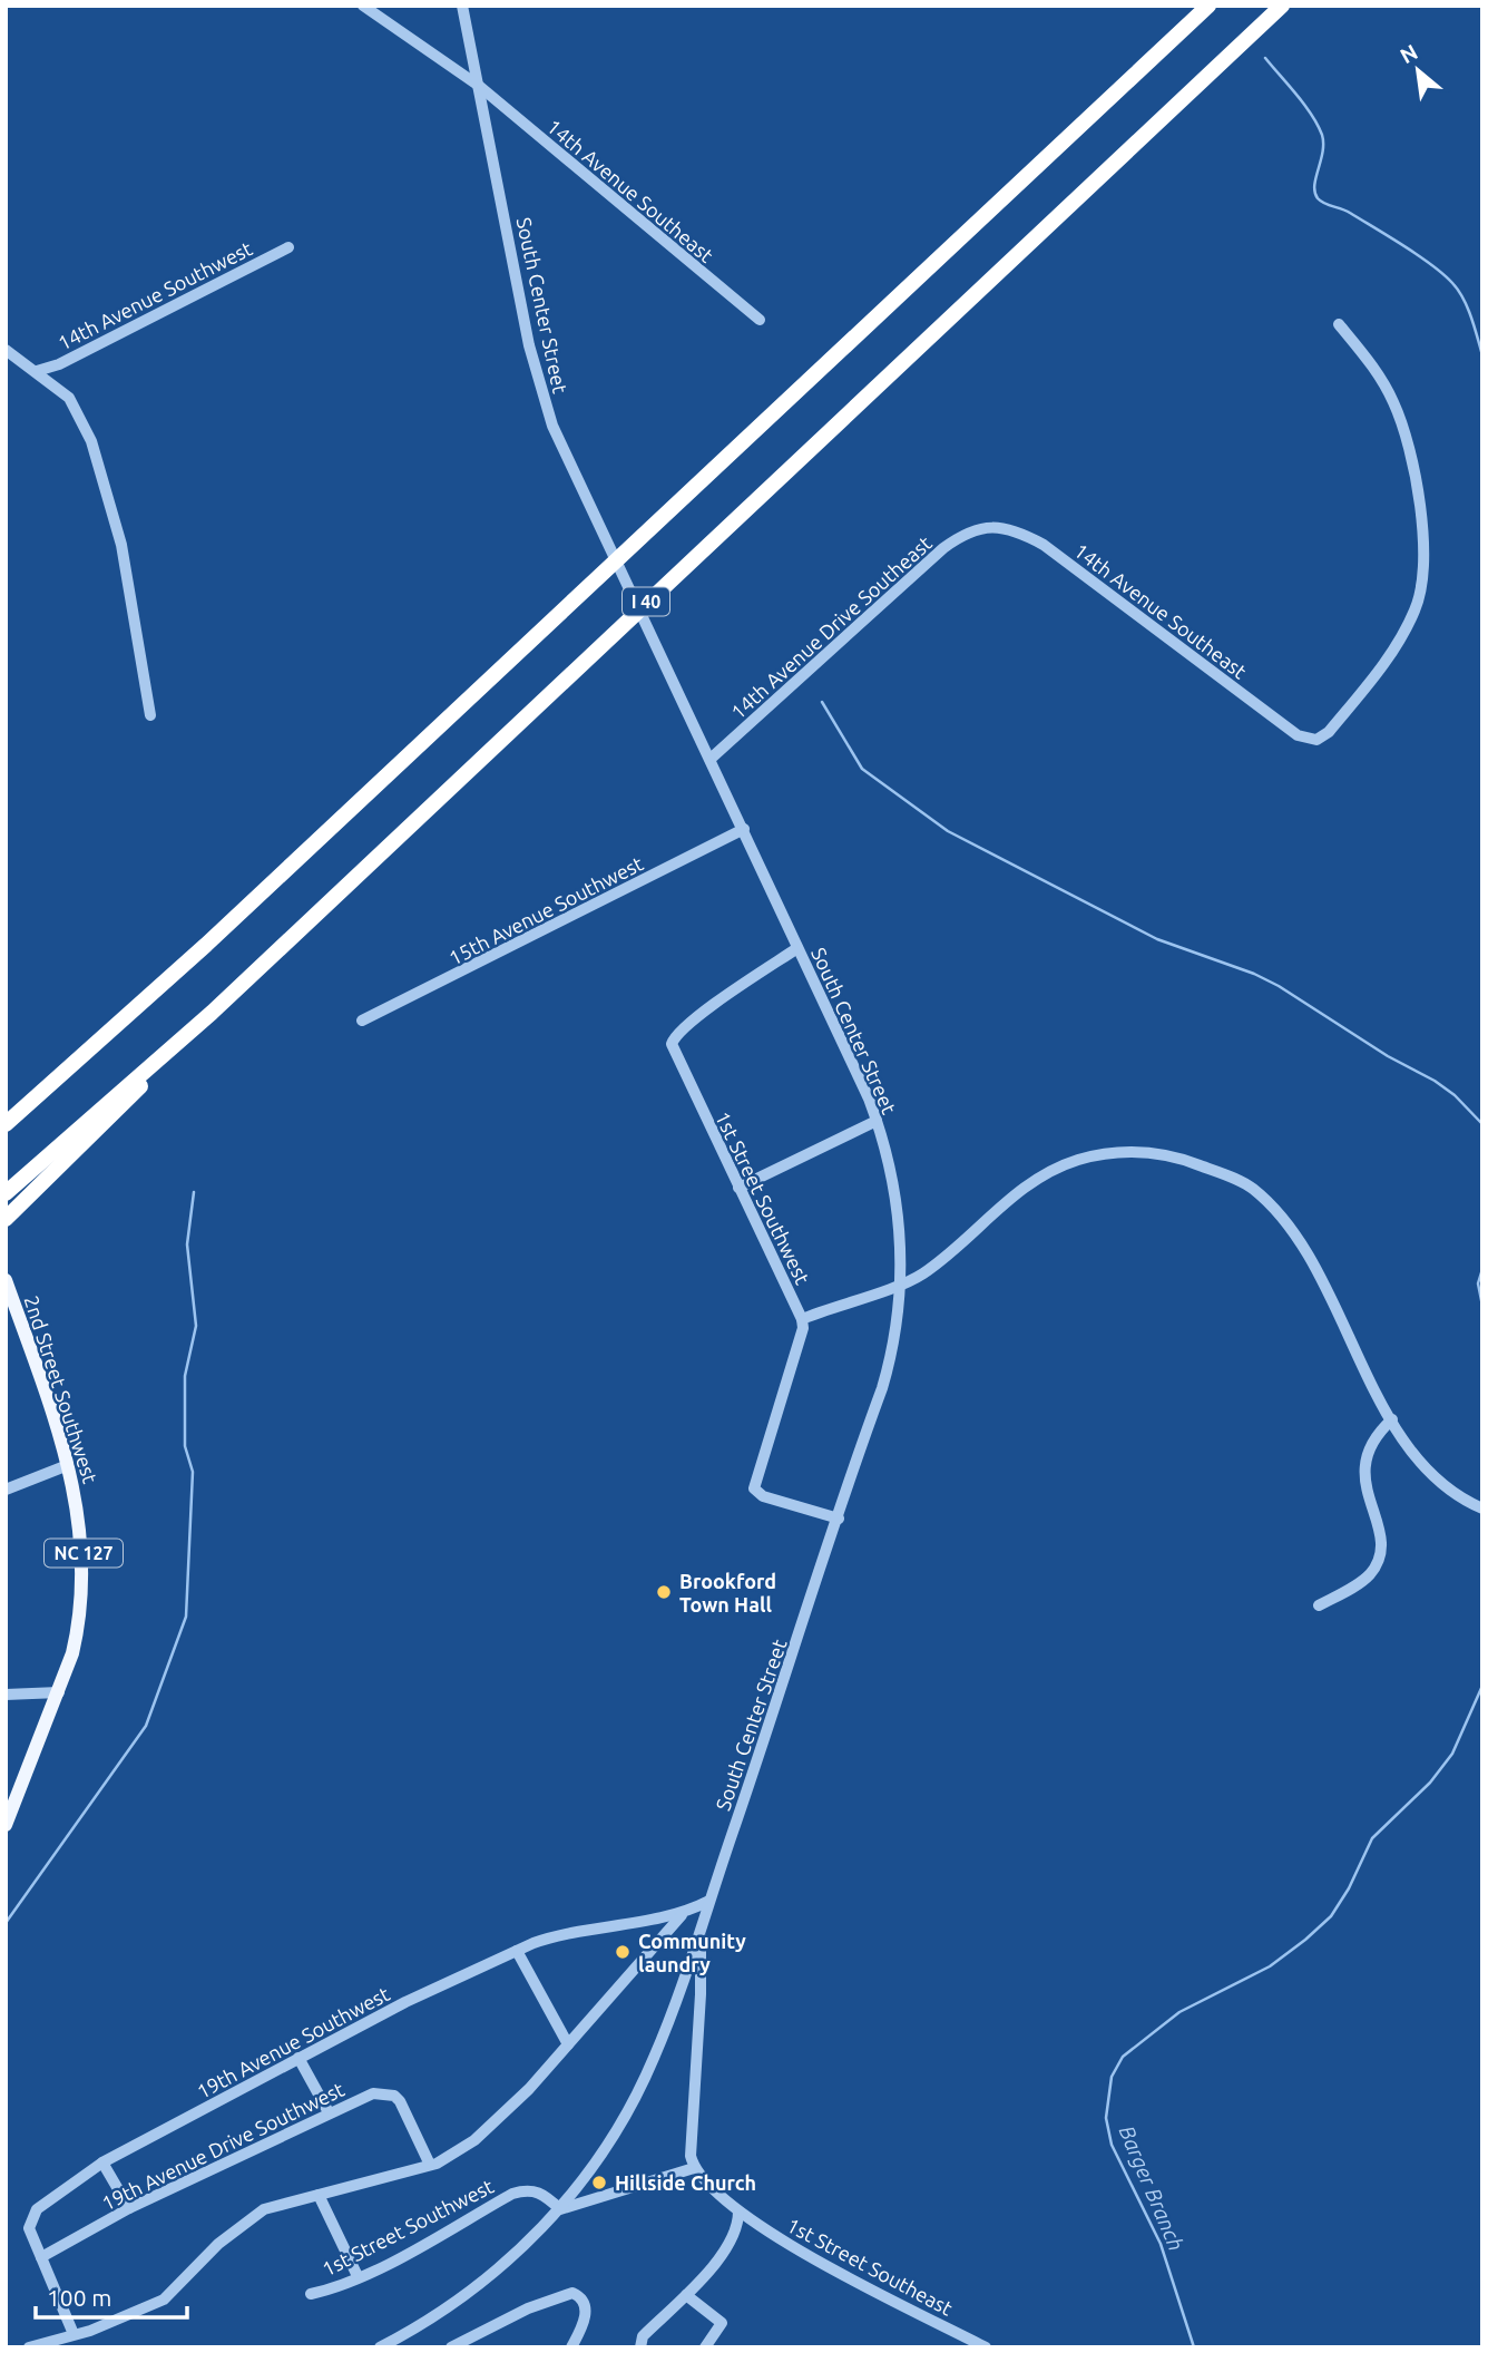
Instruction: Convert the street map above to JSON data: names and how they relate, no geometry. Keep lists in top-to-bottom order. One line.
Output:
{"streets":{"highway":["I 40"],"main road":["2nd Street Southwest","NC 127"],"street":["14th Avenue Southeast","14th Avenue Southwest","South Center Street","14th Avenue Drive Southeast","15th Avenue Southwest","1st Street Southwest","19th Avenue Southwest","19th Avenue Drive Southwest","1st Street Southeast"]},"crossings":[["14th Avenue Southeast","South Center Street"],["14th Avenue Southeast","14th Avenue Drive Southeast"],["South Center Street","14th Avenue Drive Southeast"],["South Center Street","15th Avenue Southwest"],["South Center Street","1st Street Southwest"],["South Center Street","19th Avenue Southwest"],["19th Avenue Southwest","19th Avenue Drive Southwest"]],"water":["Barger Branch"],"places":["Brookford Town Hall","Community laundry","Hillside Church"],"scale_bar":"100 m","north":"top left"}
